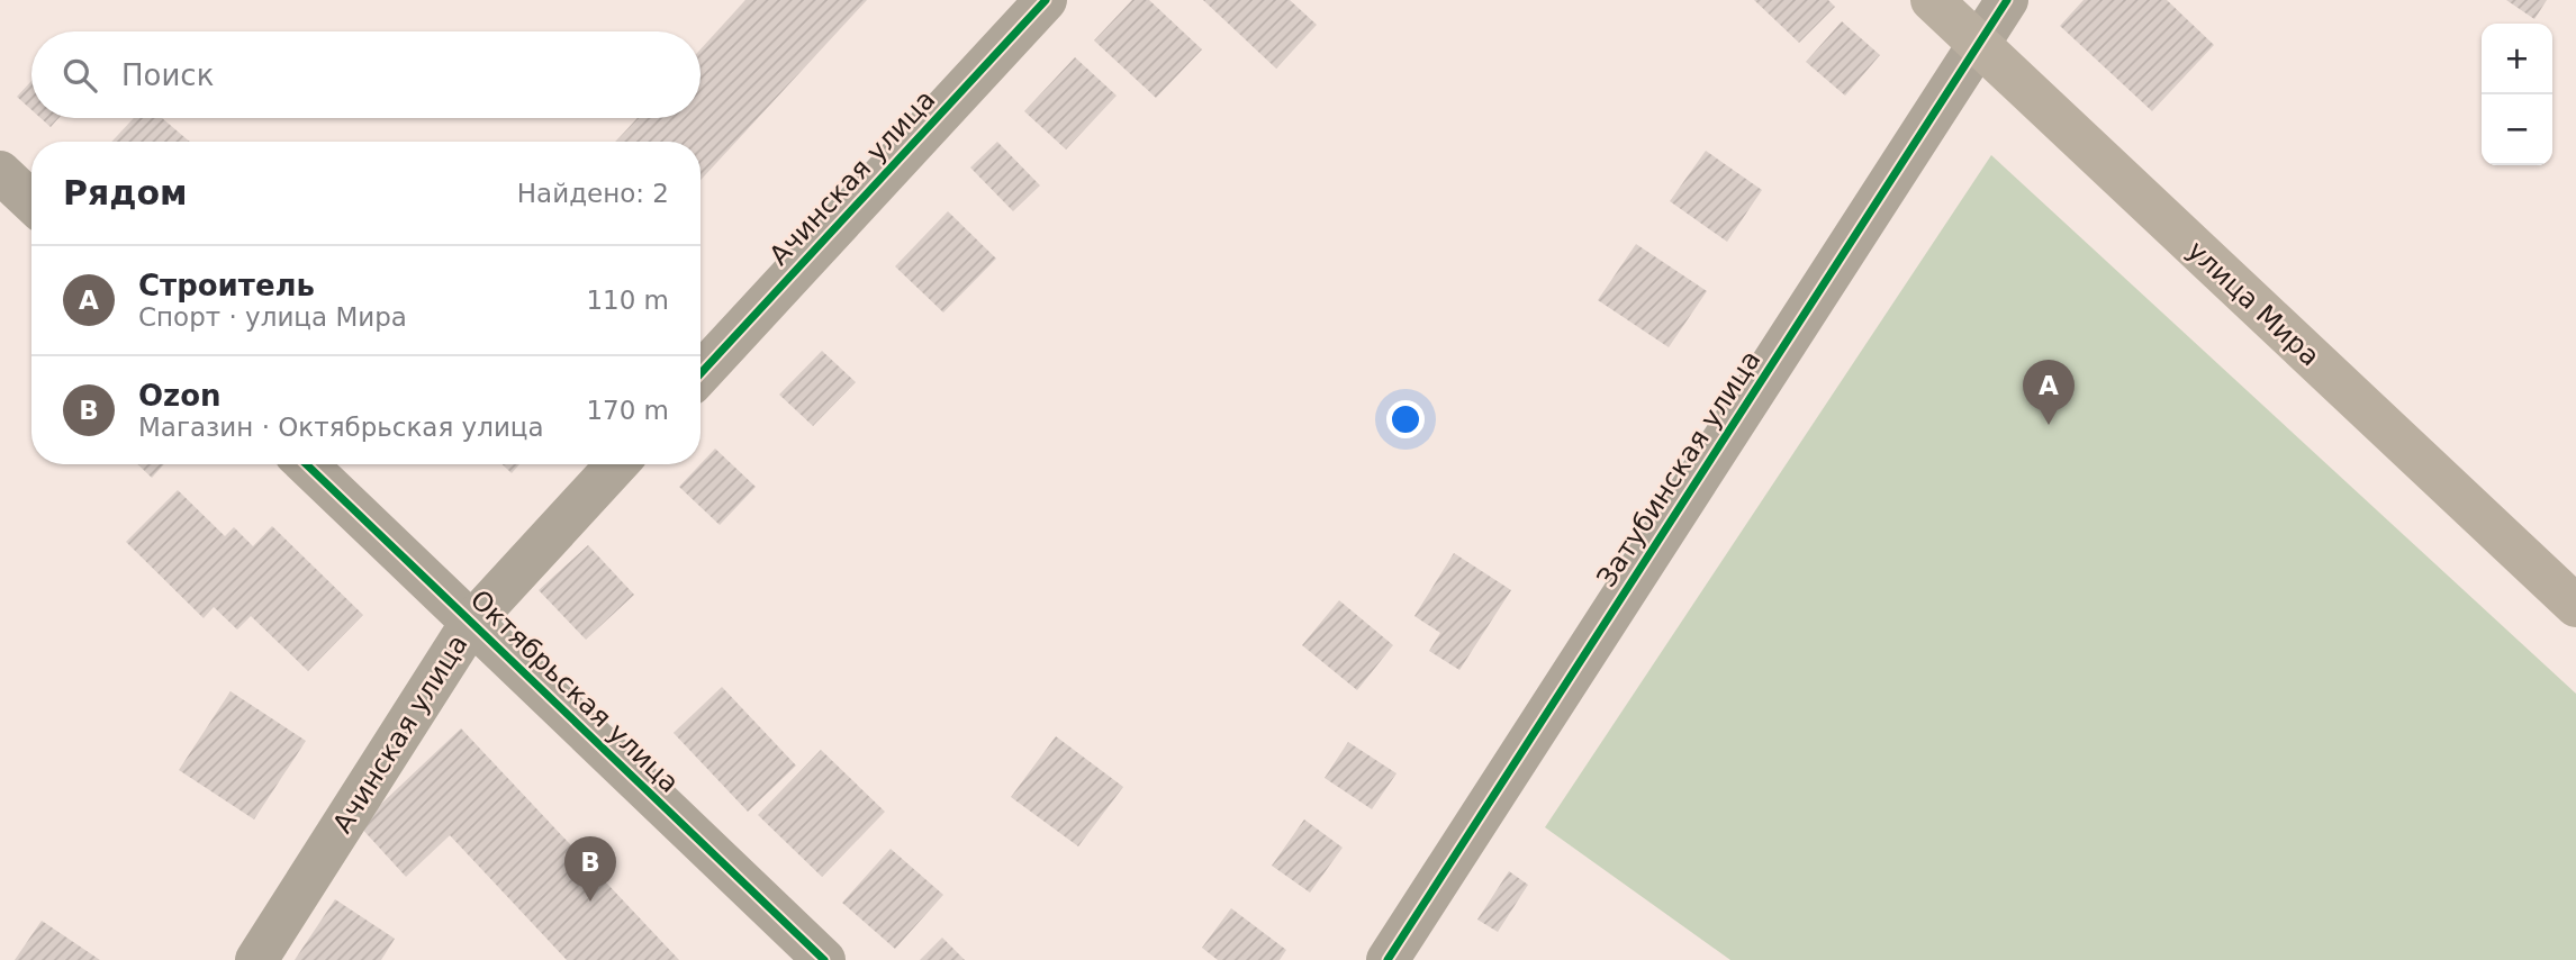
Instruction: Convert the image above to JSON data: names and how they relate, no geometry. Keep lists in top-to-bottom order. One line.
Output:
{"streets":{"main road":["улица Мира"],"street":["Ачинская улица","Затубинская улица","Октябрьская улица"]},"crossings":[["Ачинская улица","Октябрьская улица"],["улица Мира","Затубинская улица"]],"page":{"map_buttons":["+","−"],"search":"Поиск","heading":["Рядом","Найдено: 2"],"list":[{"mark":"A","name":"Строитель","note":"Спорт · улица Мира","value":"110 m"},{"mark":"B","name":"Ozon","note":"Магазин · Октябрьская улица","value":"170 m"}],"pins":["A","B"]}}
